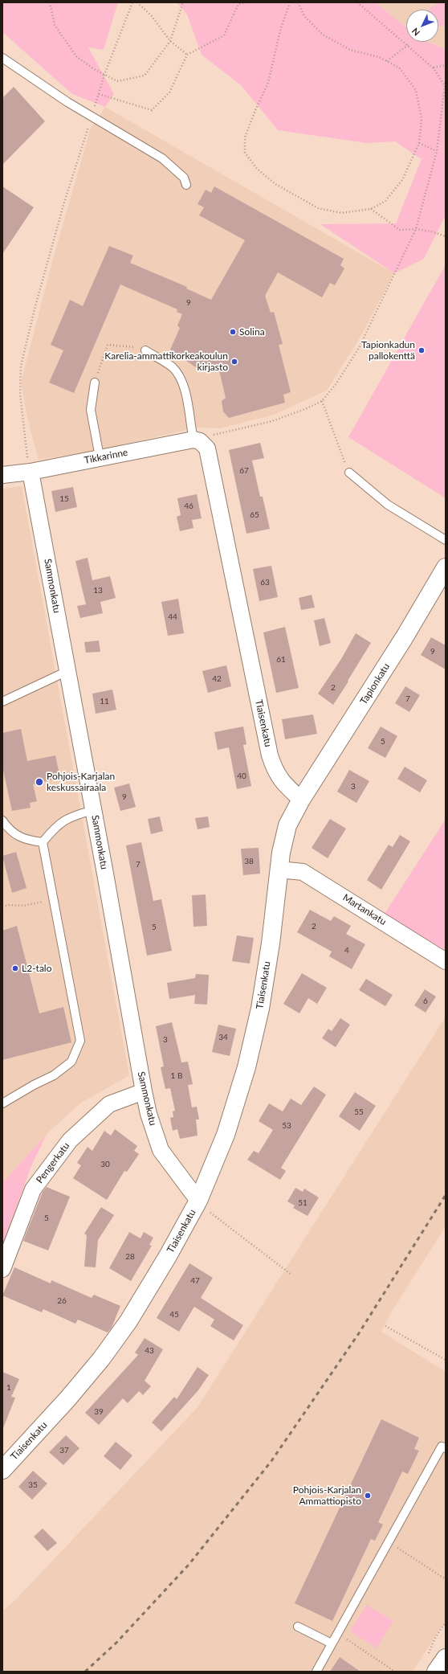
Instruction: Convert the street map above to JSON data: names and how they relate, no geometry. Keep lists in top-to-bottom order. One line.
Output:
{"streets":{"street":["Tikkarinne","Sammonkatu","Tapionkatu","Tiaisenkatu","Martankatu","Pengerkatu"]},"crossings":[["Tikkarinne","Sammonkatu"],["Sammonkatu","Tiaisenkatu"],["Sammonkatu","Pengerkatu"],["Tapionkatu","Tiaisenkatu"],["Tiaisenkatu","Martankatu"]],"places":["Solina","Tapionkadun pallokenttä","Karelia-ammattikorkeakoulun kirjasto","Pohjois-Karjalan keskussairaala","L2-talo","Pohjois-Karjalan Ammattiopisto"],"house_numbers":["9","67","15","46","65","63","13","44","9","61","42","2","7","11","5","40","3","9","38","7","2","5","4","6","34","3","1 B","55","53","30","51","5","28","47","26","45","43","1","39","37","35"],"north":"bottom left"}
